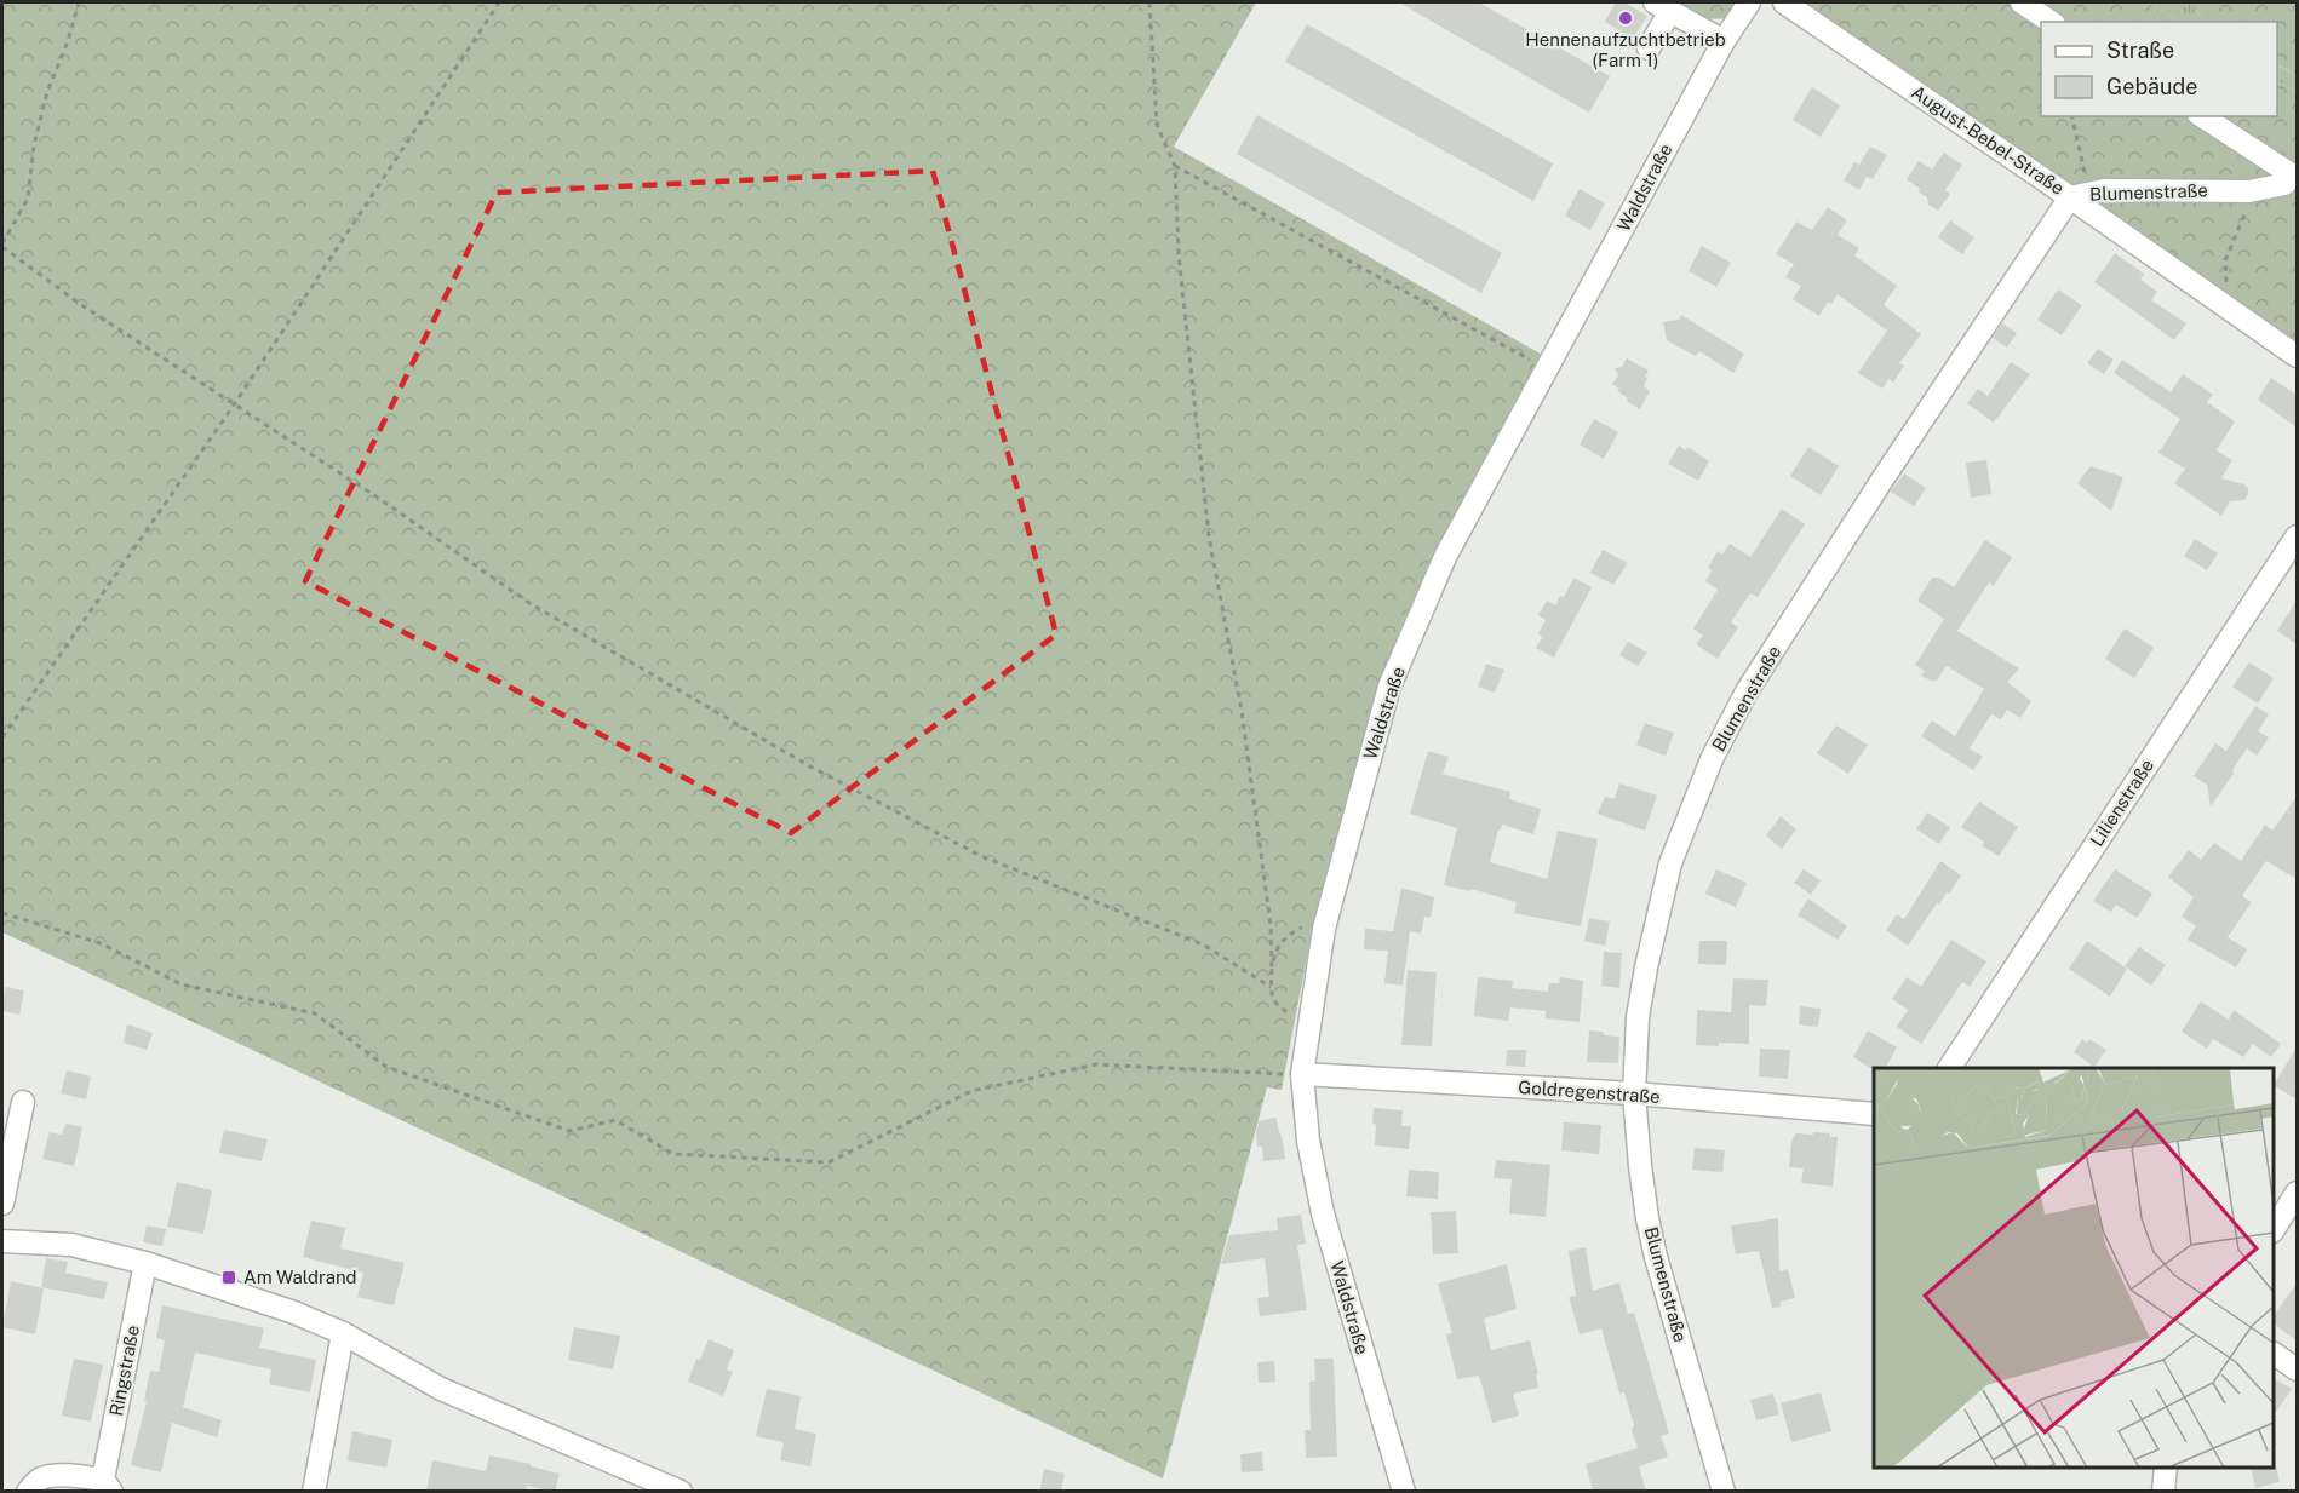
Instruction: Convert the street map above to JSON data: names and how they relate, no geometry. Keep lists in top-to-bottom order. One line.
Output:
{"streets":{"street":["August-Bebel-Straße","Waldstraße","Blumenstraße","Lilienstraße","Goldregenstraße","Ringstraße"]},"crossings":[["August-Bebel-Straße","Blumenstraße"],["Waldstraße","Goldregenstraße"],["Blumenstraße","Goldregenstraße"]],"places":{"other":["Hennenaufzuchtbetrieb (Farm 1)"],"transit":["Am Waldrand"]},"legend":["Straße","Gebäude"]}
